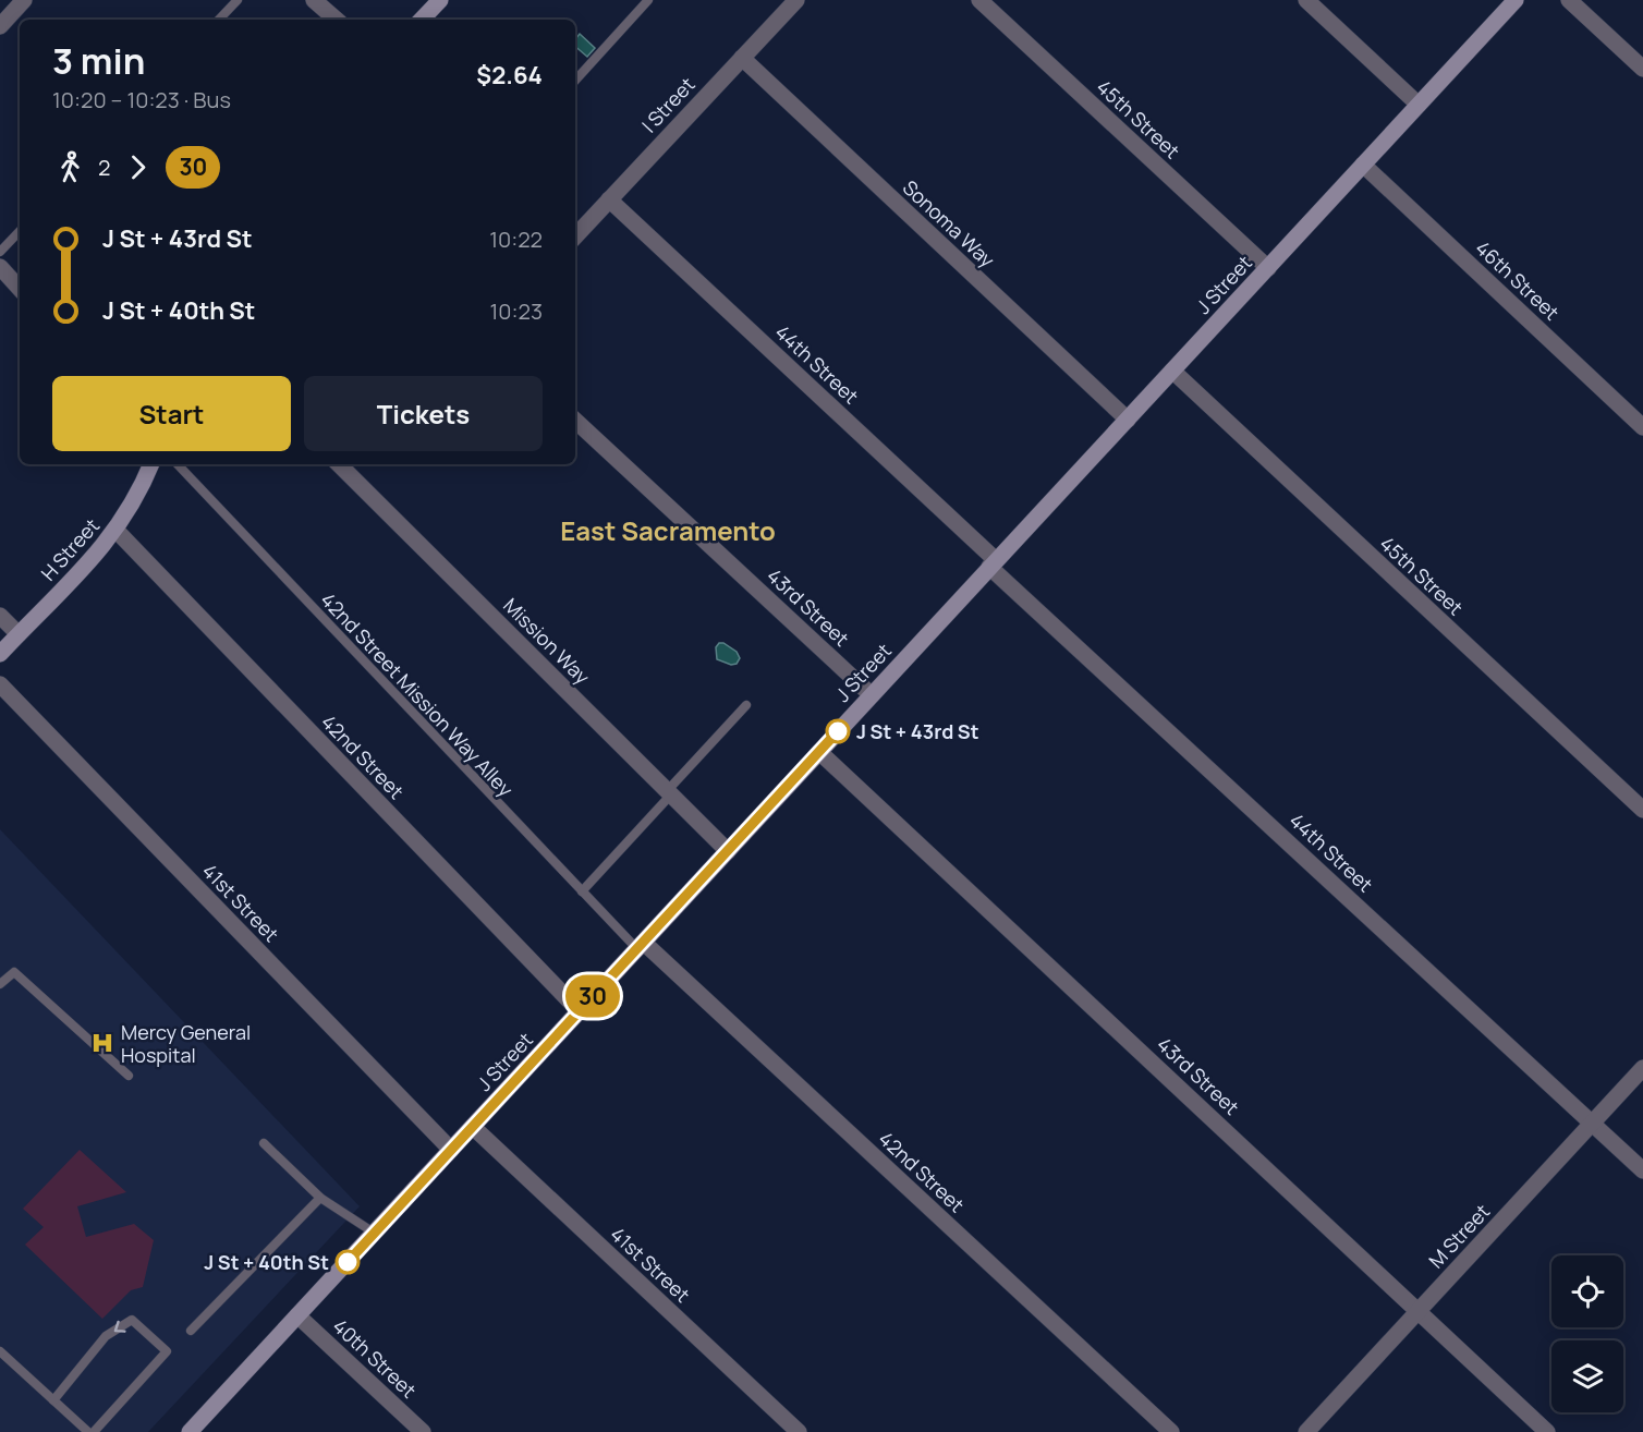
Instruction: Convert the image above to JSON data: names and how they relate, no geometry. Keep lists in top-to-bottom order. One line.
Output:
{"streets":{"main road":["J Street","H Street"],"street":["I Street","45th Street","Sonoma Way","46th Street","44th Street","43rd Street","Mission Way","42nd Street","41st Street","M Street","40th Street"],"lane":["42nd Street Mission Way Alley"]},"crossings":[["I Street","Sonoma Way"],["I Street","44th Street"],["45th Street","J Street"],["Sonoma Way","J Street"],["46th Street","J Street"],["J Street","44th Street"],["J Street","43rd Street"],["J Street","Mission Way"],["J Street","42nd Street Mission Way Alley"],["J Street","42nd Street"],["J Street","41st Street"],["J Street","40th Street"],["44th Street","M Street"],["H Street","42nd Street"],["43rd Street","M Street"],["42nd Street Mission Way Alley","42nd Street"]],"districts":["East Sacramento"],"places":{"other":["J St + 43rd St","J St + 40th St"],"hospital":["Mercy General Hospital"]},"lines":["bus line 30"],"page":{"on_map":"30","heading":["3 min","10:20 – 10:23 · Bus","$2.64"],"legs":["2","30"],"list":[{"name":"J St + 43rd St","value":"10:22"},{"name":"J St + 40th St","value":"10:23"}],"buttons":["Start","Tickets"]}}
